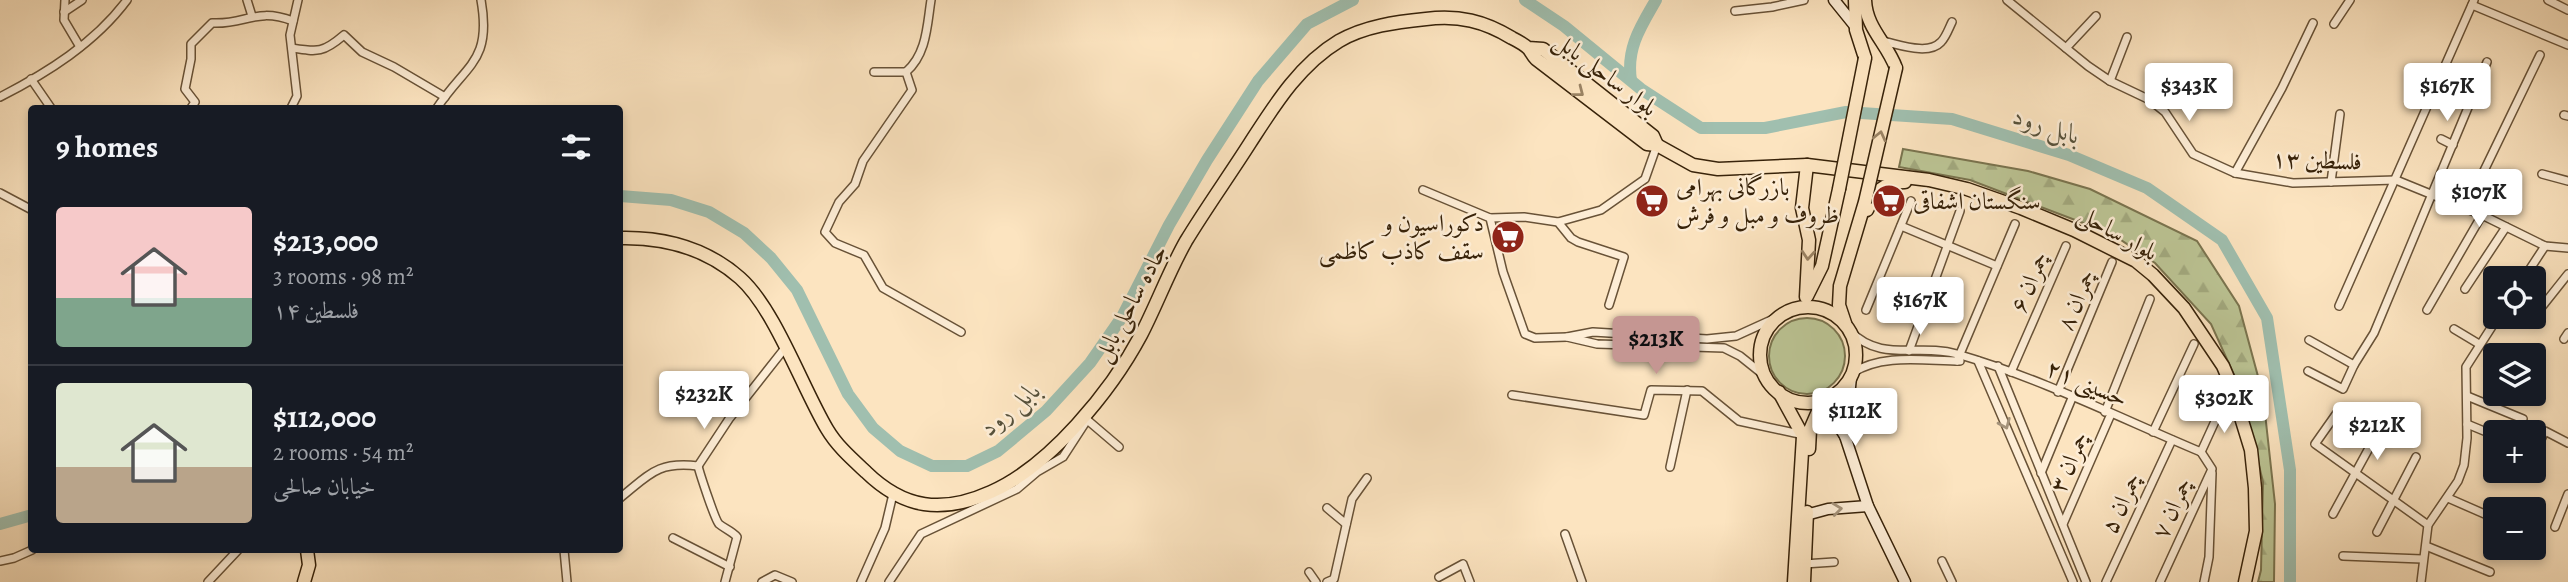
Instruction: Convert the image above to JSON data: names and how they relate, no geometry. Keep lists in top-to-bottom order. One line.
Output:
{"streets":{"main road":["بلوار ساحلی بابل","بلوار ساحلی","جاده ساحلی بابل"],"street":["فلسطین ۱۳","چمران ۶","چمران ۸","حسینی ۲۱","چمران ۳","چمران ۵","چمران ۷"]},"crossings":[["بلوار ساحلی بابل","بلوار ساحلی"],["بلوار ساحلی بابل","جاده ساحلی بابل"],["چمران ۶","حسینی ۲۱"],["چمران ۸","حسینی ۲۱"],["حسینی ۲۱","چمران ۳"],["حسینی ۲۱","چمران ۵"],["حسینی ۲۱","چمران ۷"]],"water":["بابل رود"],"places":{"supermarket":["بازرگانی بهرامی ظروف و مبل و فرش","سنگستان اشفاقی","دکوراسیون و سقف کاذب کاظمی"]},"page":{"price":["$343K","$167K","$107K","$167K","$213K","$232K","$302K","$112K","$212K"],"heading":"9 homes","list":[{"name":"$213,000","note":"3 rooms · 98 m² · فلسطین ۱۴"},{"name":"$112,000","note":"2 rooms · 54 m² · خيابان صالحی"}],"map_buttons":["+","−"]}}
